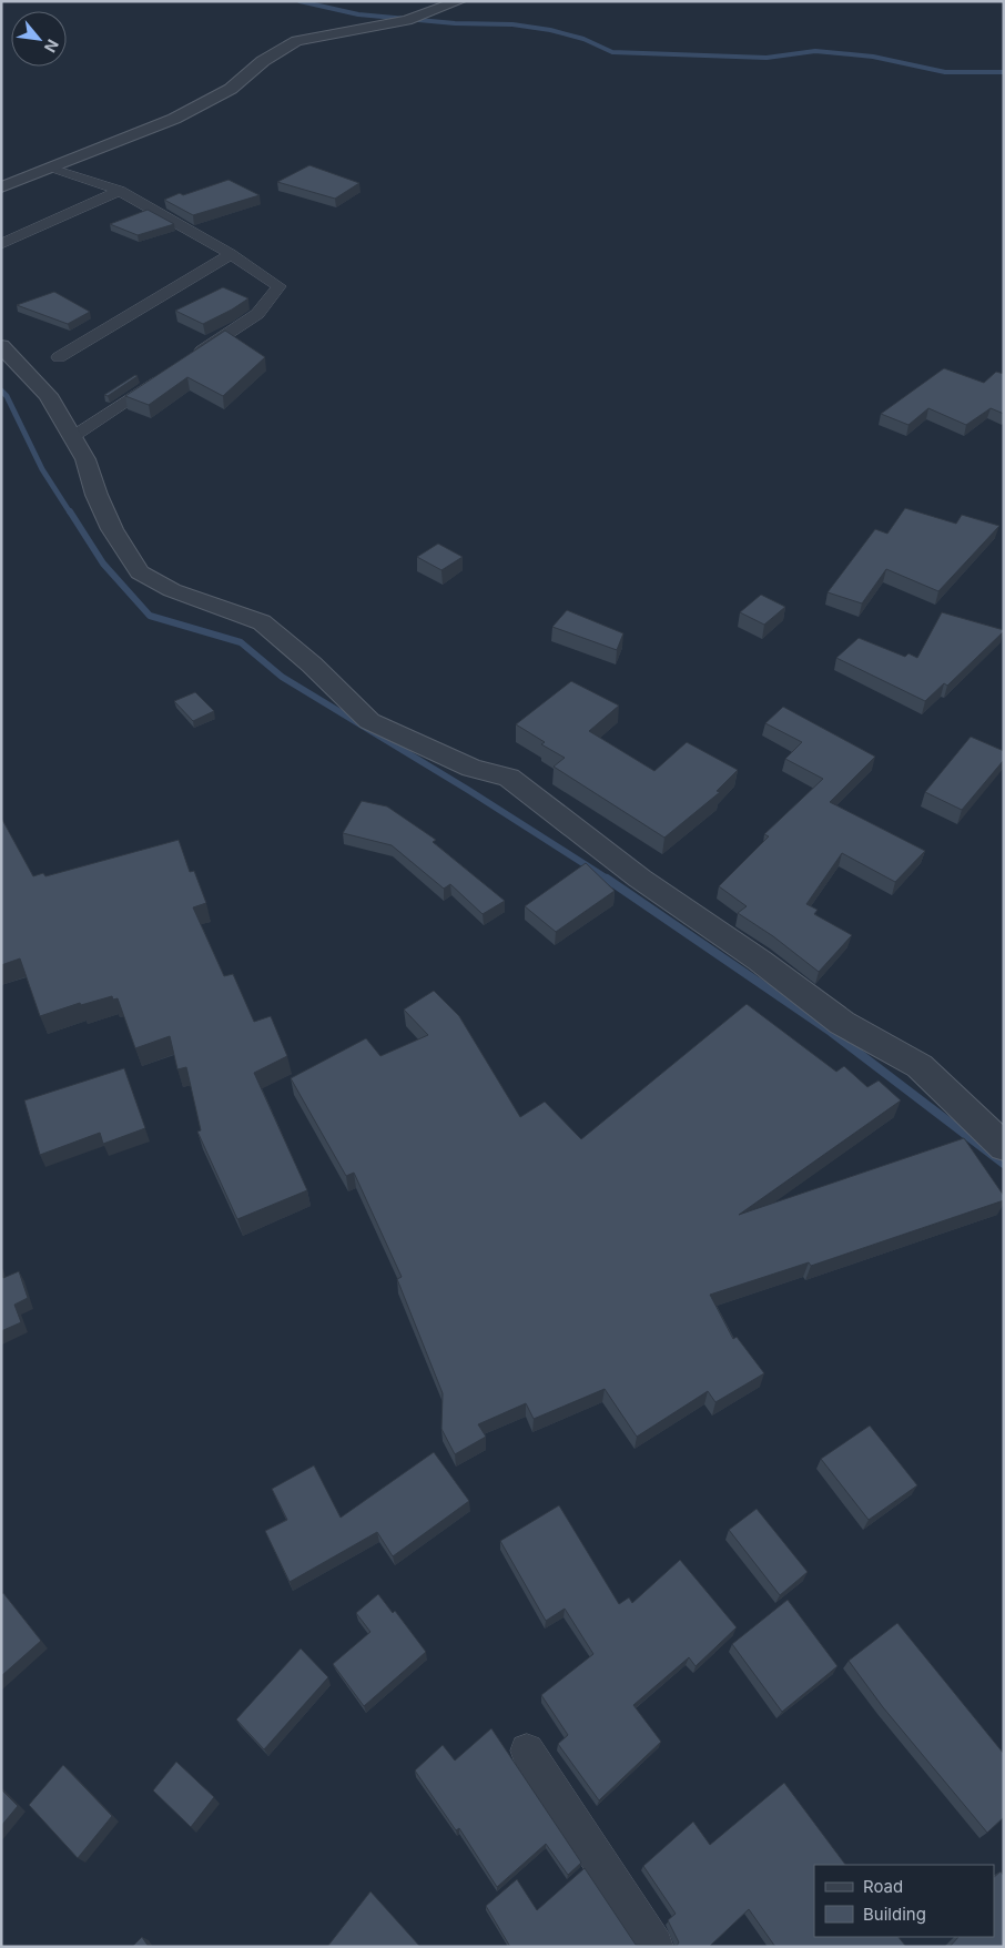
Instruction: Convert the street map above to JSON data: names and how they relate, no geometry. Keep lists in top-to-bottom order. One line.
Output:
{"legend":["Road","Building"],"north":"bottom right"}
